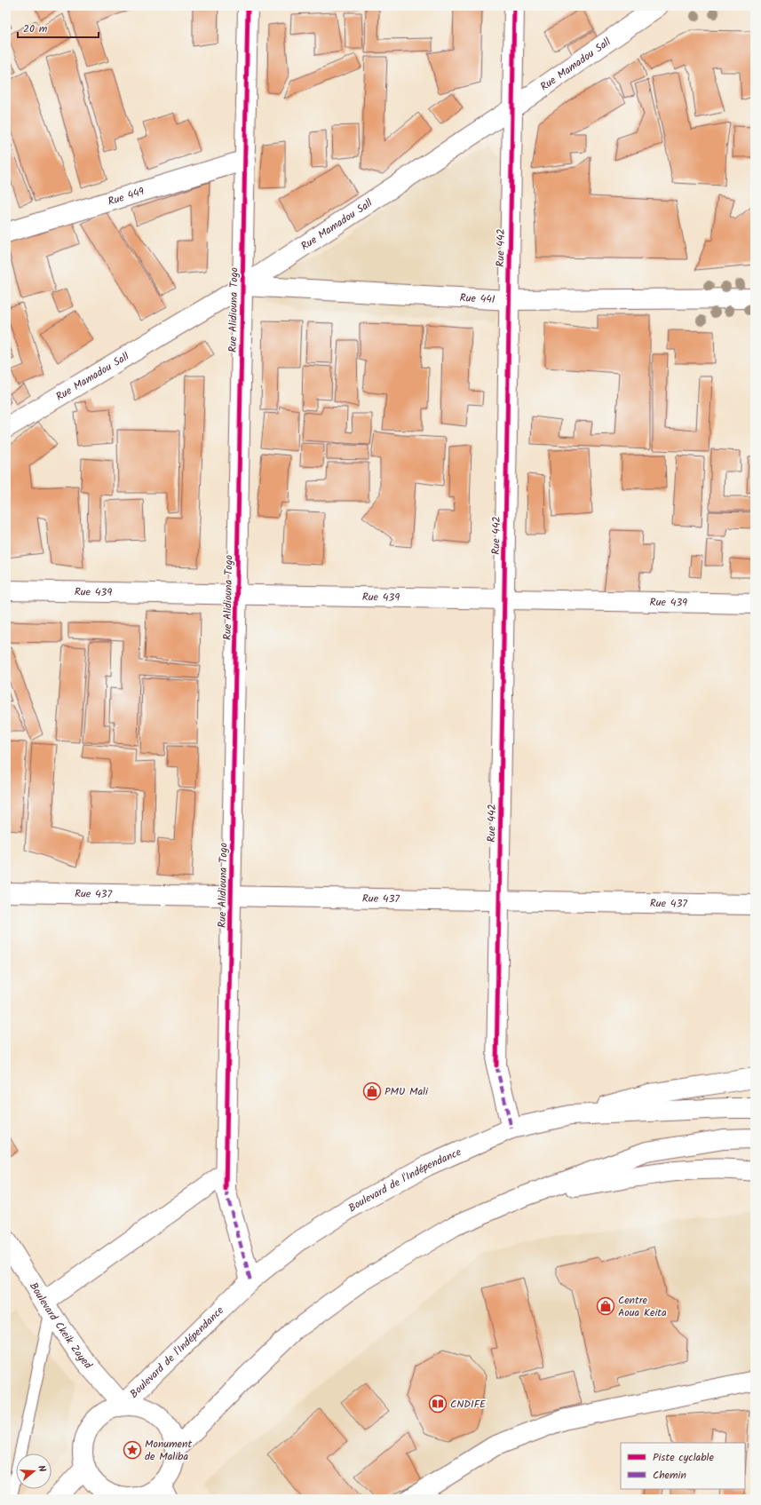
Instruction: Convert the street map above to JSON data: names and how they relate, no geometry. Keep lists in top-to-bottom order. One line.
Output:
{"streets":{"main road":["Rue Mamadou Sall","Rue 449","Rue 442","Rue 441","Rue Alidiouna Togo","Rue 439","Rue 437","Boulevard de l'Indépendance","Boulevard Ckeik Zayed"]},"crossings":[["Rue Mamadou Sall","Rue 442"],["Rue Mamadou Sall","Rue 441"],["Rue Mamadou Sall","Rue Alidiouna Togo"],["Rue 449","Rue Alidiouna Togo"],["Rue 442","Rue 441"],["Rue 442","Rue 439"],["Rue 442","Rue 437"],["Rue 442","Boulevard de l'Indépendance"],["Rue 441","Rue Alidiouna Togo"],["Rue Alidiouna Togo","Rue 439"],["Rue Alidiouna Togo","Rue 437"],["Rue Alidiouna Togo","Boulevard de l'Indépendance"],["Boulevard de l'Indépendance","Boulevard Ckeik Zayed"]],"places":{"shop":["PMU Mali","Centre Aoua Keita"],"library":["CNDIFE"],"place":["Monument de Maliba"]},"legend":["Piste cyclable","Chemin"],"scale_bar":"20 m","north":"right"}
